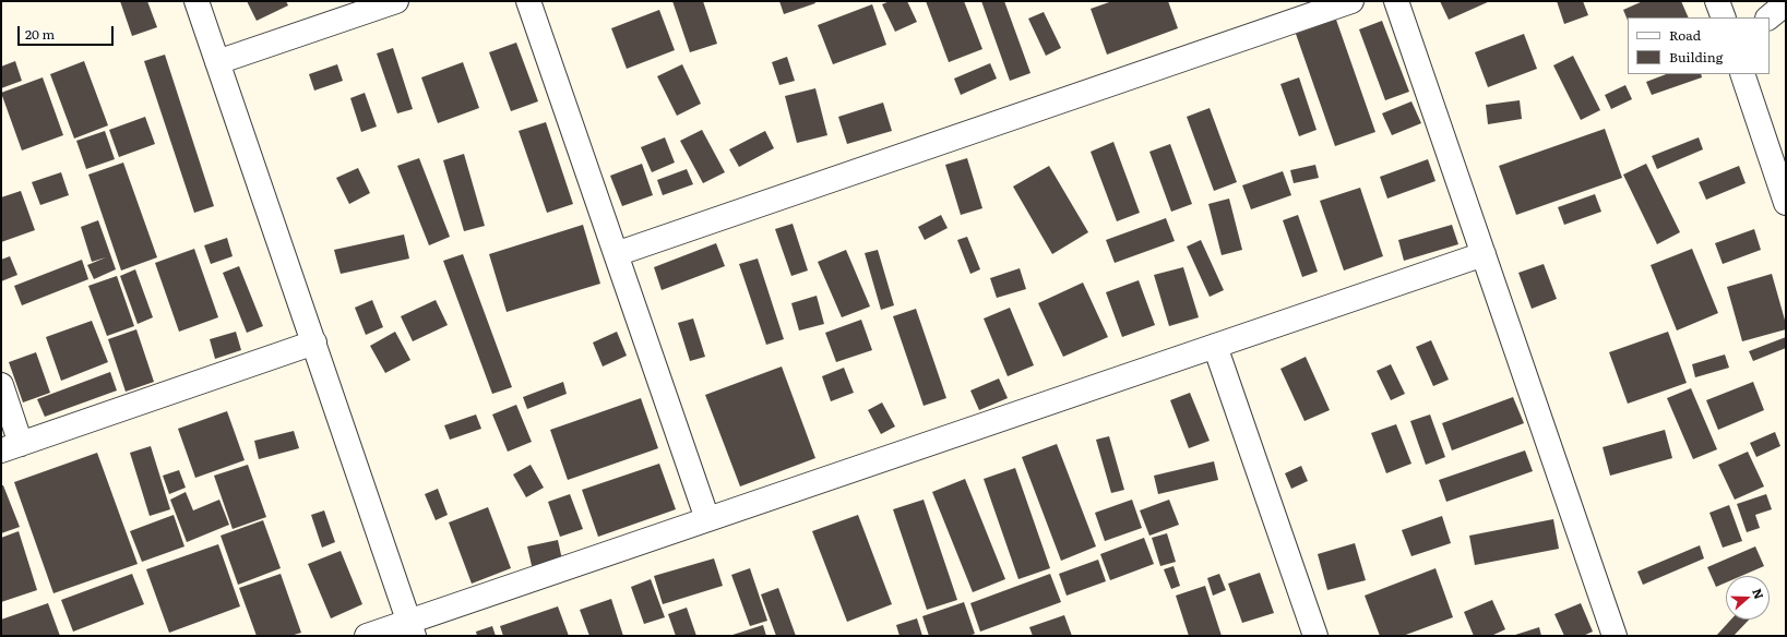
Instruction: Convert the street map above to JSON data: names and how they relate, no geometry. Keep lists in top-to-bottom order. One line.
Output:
{"legend":["Road","Building"],"scale_bar":"20 m","north":"right"}
